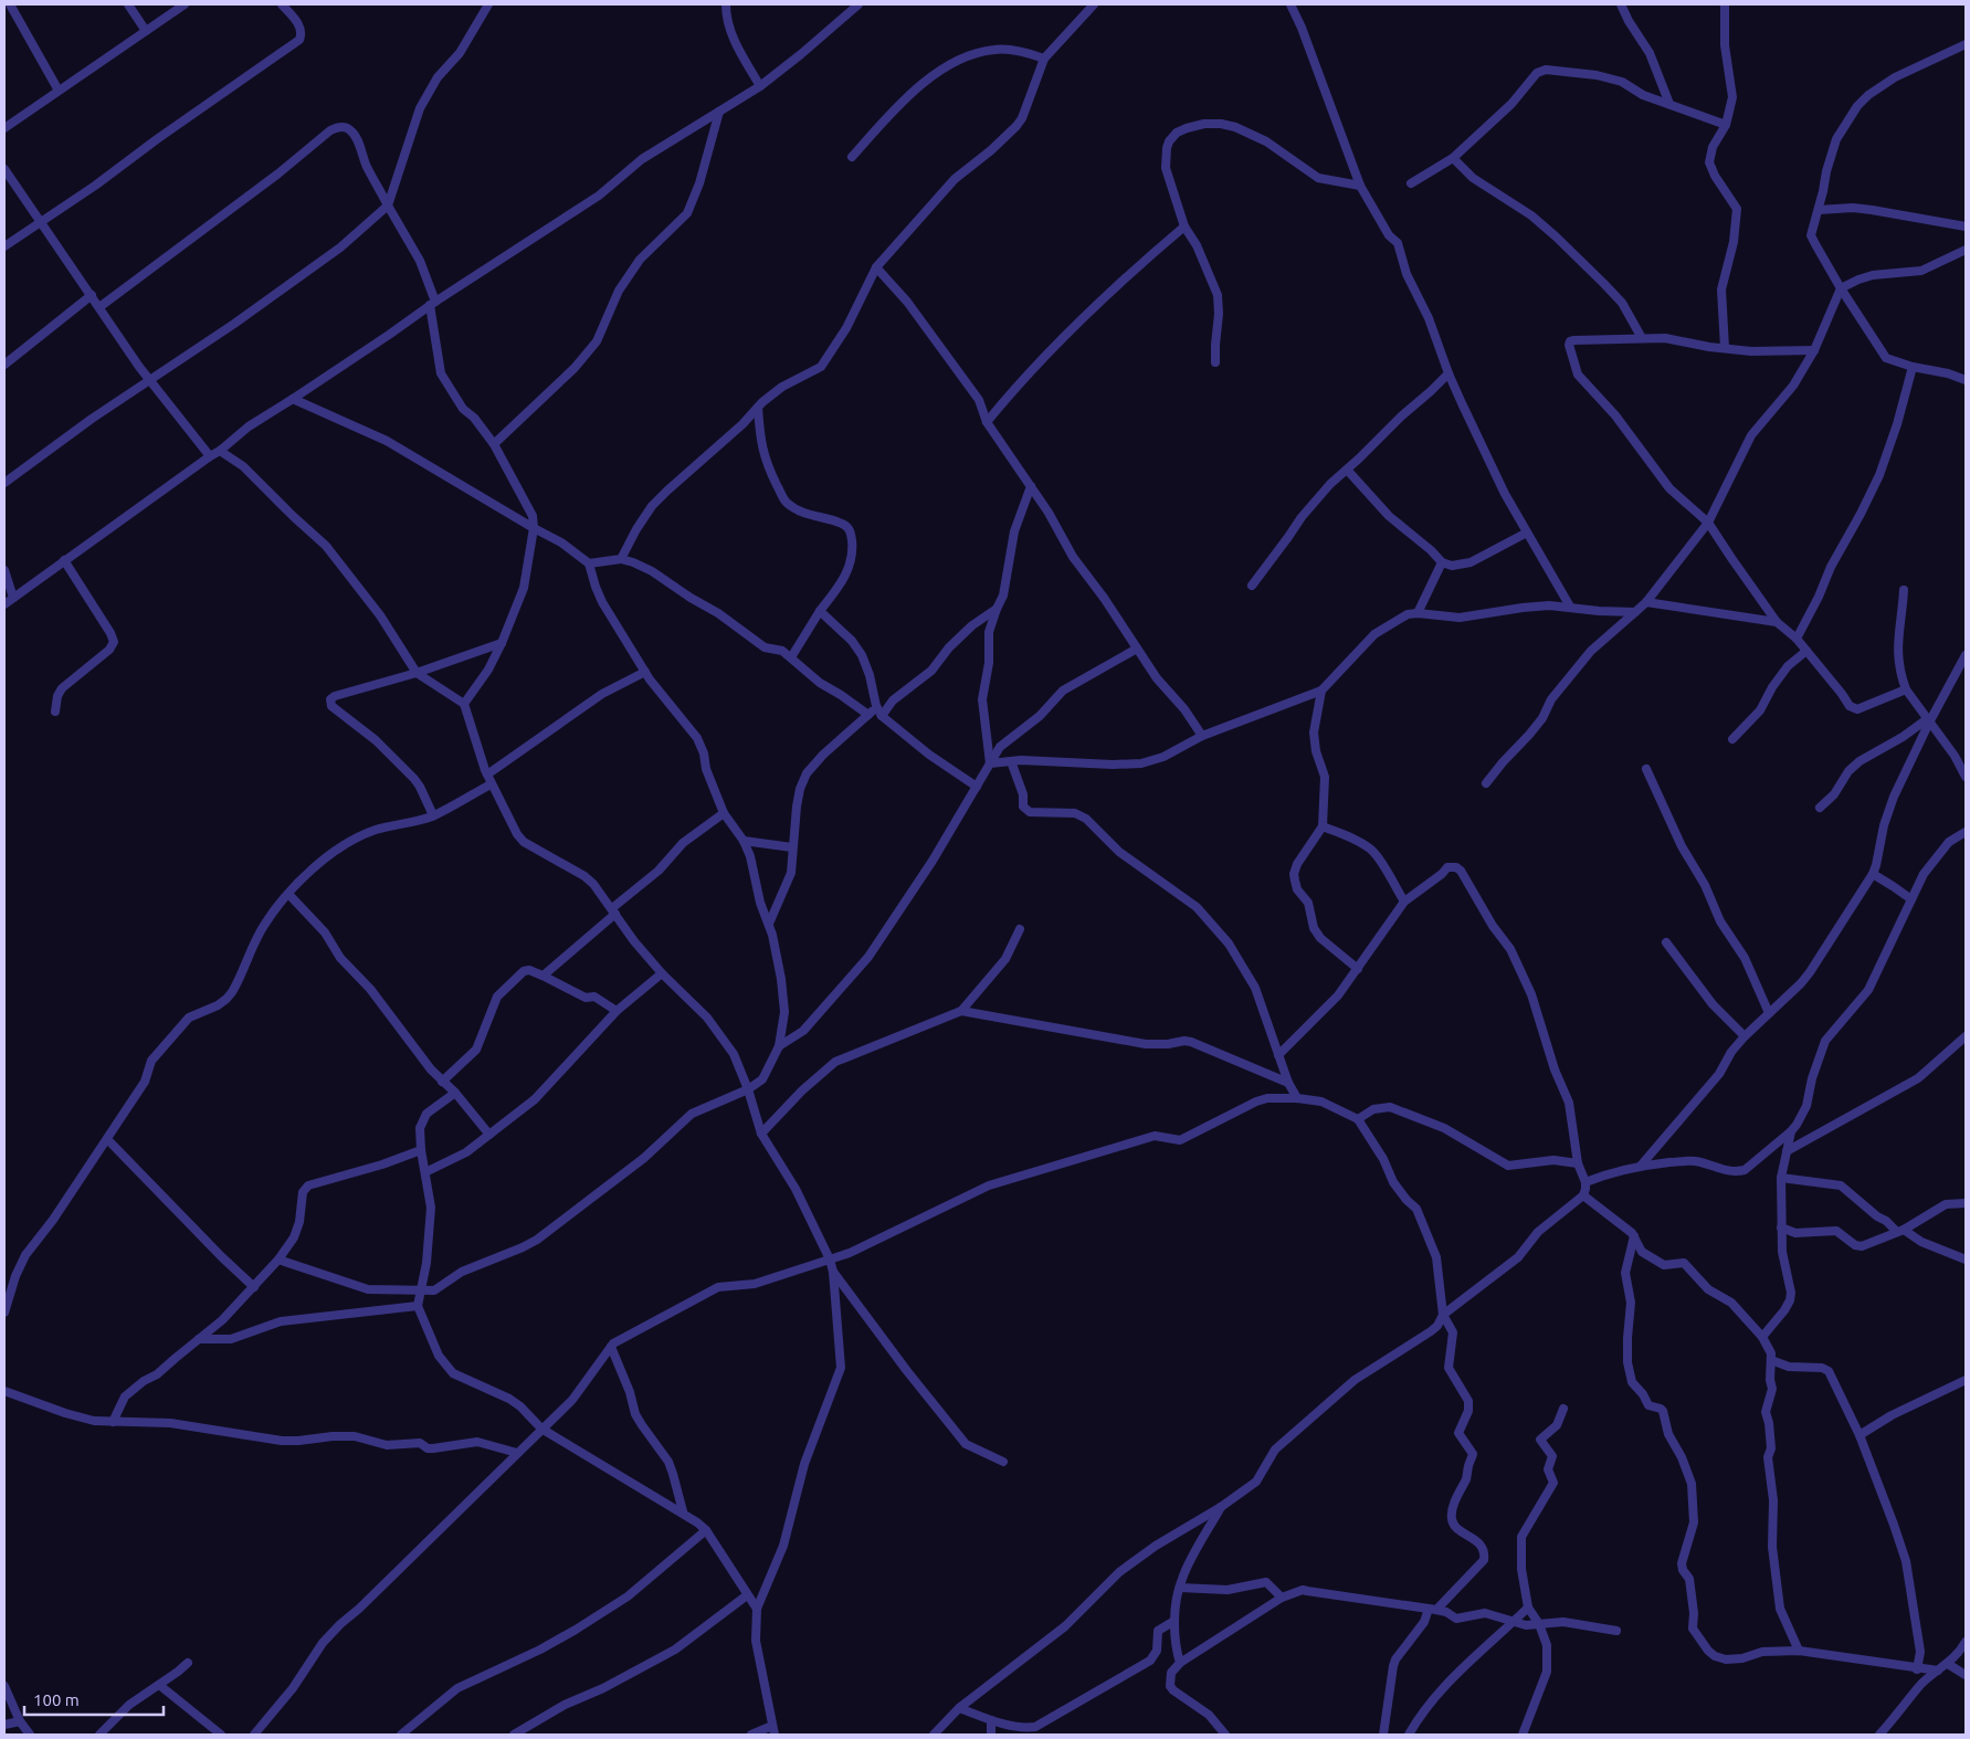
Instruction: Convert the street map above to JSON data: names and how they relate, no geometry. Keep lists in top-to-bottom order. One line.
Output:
{"scale_bar":"100 m"}
